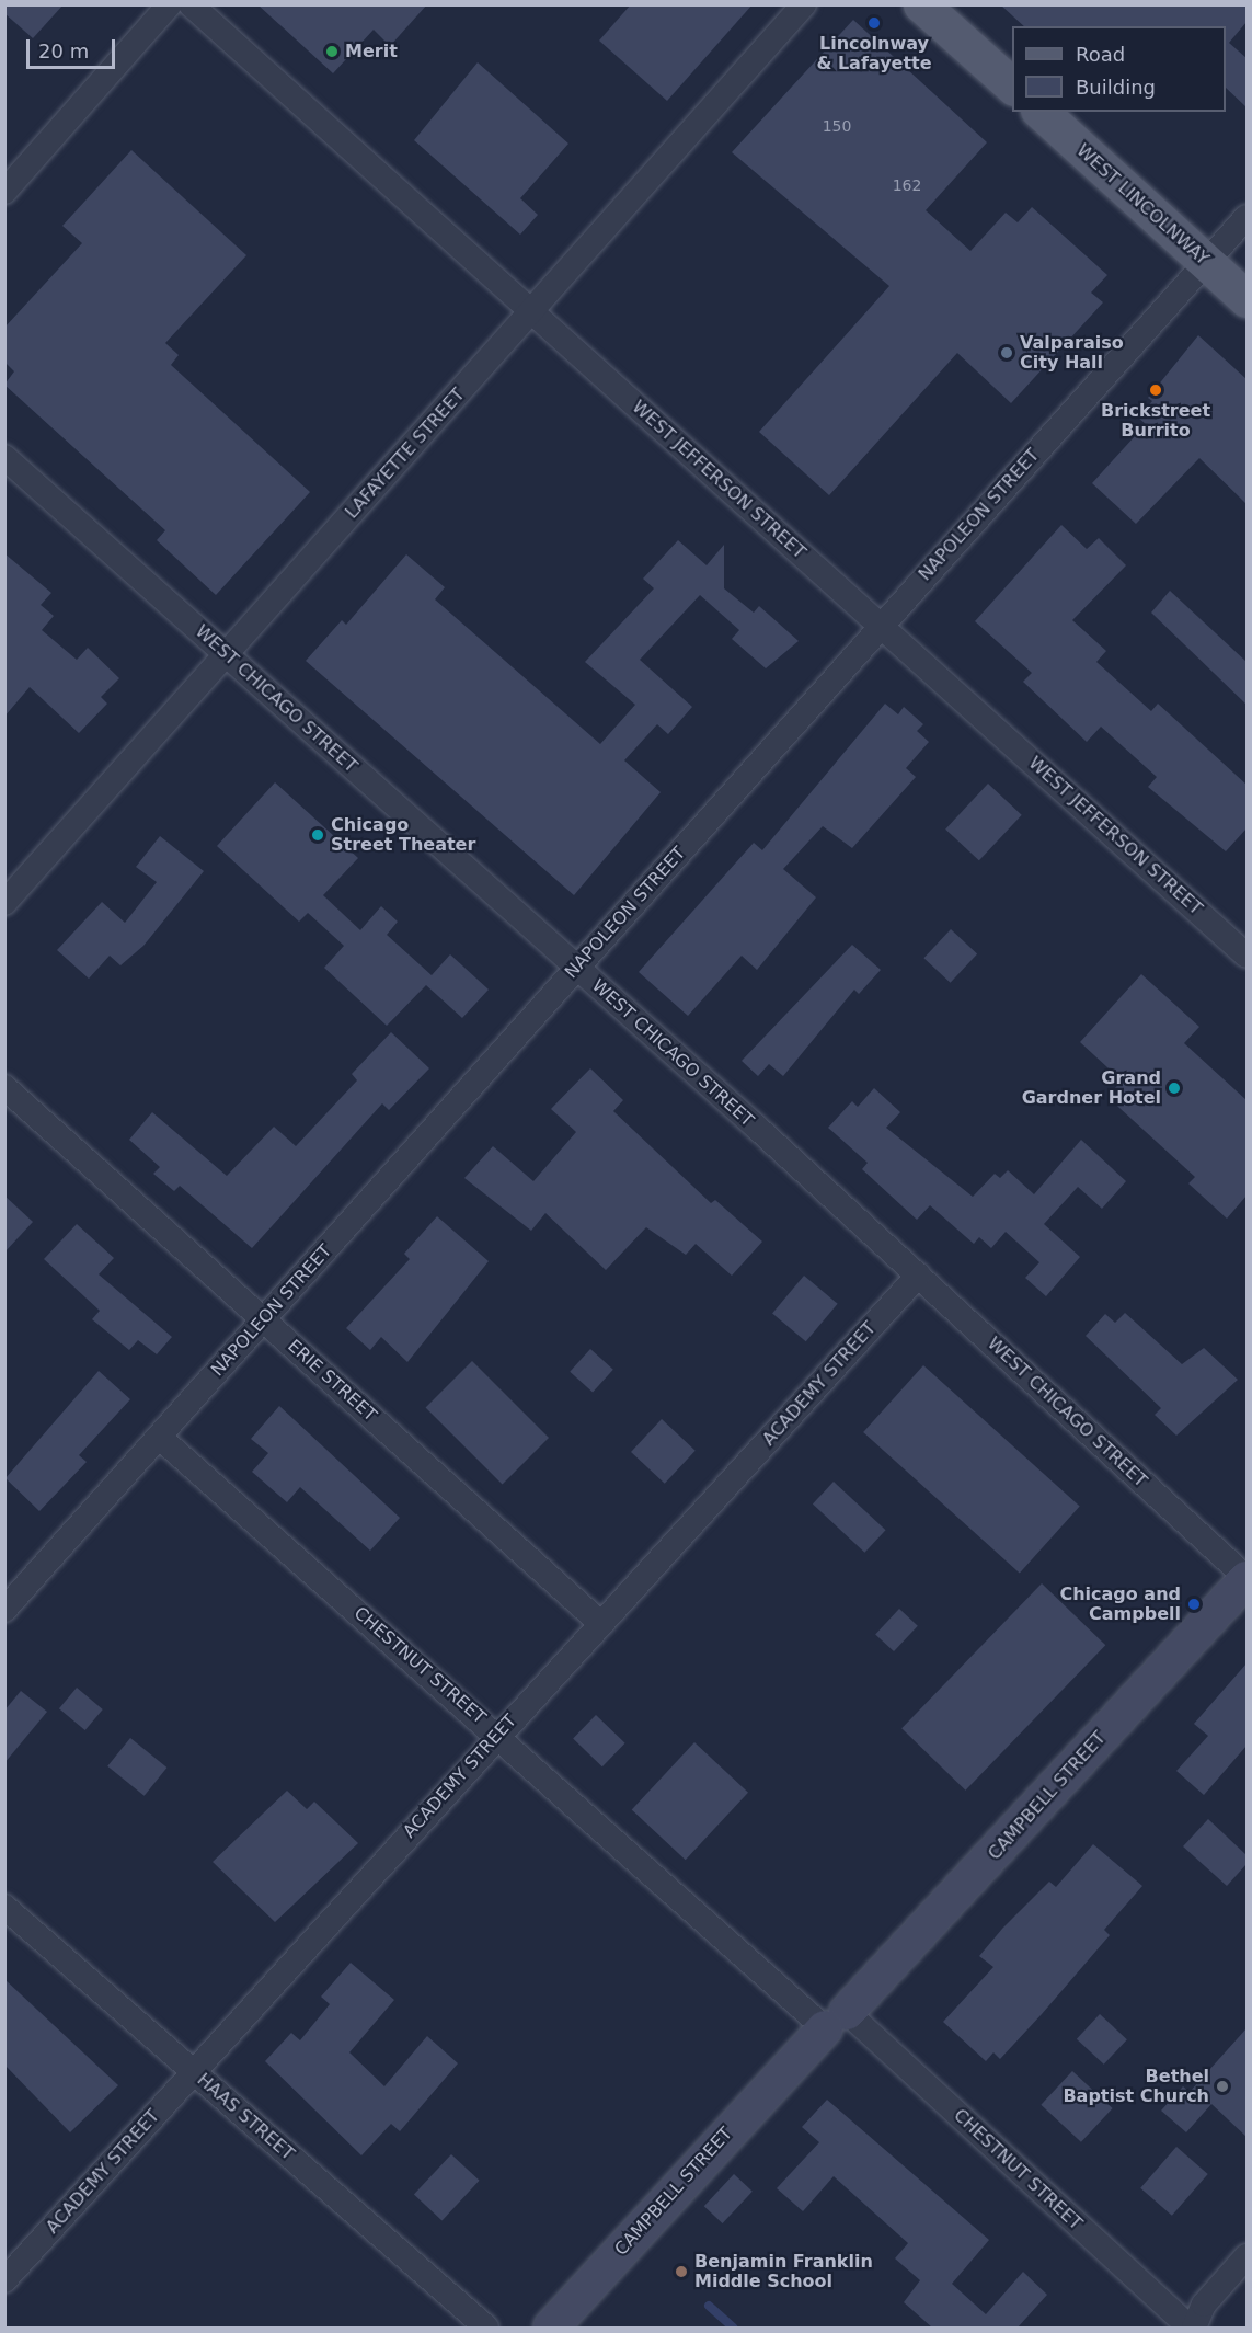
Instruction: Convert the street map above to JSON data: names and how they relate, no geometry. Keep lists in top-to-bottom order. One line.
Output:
{"streets":{"main road":["WEST LINCOLNWAY","CAMPBELL STREET"],"street":["LAFAYETTE STREET","WEST JEFFERSON STREET","NAPOLEON STREET","WEST CHICAGO STREET","ERIE STREET","ACADEMY STREET","CHESTNUT STREET","HAAS STREET"]},"crossings":[["WEST LINCOLNWAY","NAPOLEON STREET"],["LAFAYETTE STREET","WEST JEFFERSON STREET"],["LAFAYETTE STREET","WEST CHICAGO STREET"],["WEST JEFFERSON STREET","NAPOLEON STREET"],["NAPOLEON STREET","WEST CHICAGO STREET"],["NAPOLEON STREET","ERIE STREET"],["NAPOLEON STREET","CHESTNUT STREET"],["WEST CHICAGO STREET","ACADEMY STREET"],["WEST CHICAGO STREET","CAMPBELL STREET"],["ERIE STREET","ACADEMY STREET"],["ACADEMY STREET","CHESTNUT STREET"],["ACADEMY STREET","HAAS STREET"],["CHESTNUT STREET","CAMPBELL STREET"]],"places":["Lincolnway & Lafayette","Merit","Valparaiso City Hall","Brickstreet Burrito","Chicago Street Theater","Grand Gardner Hotel","Chicago and Campbell","Bethel Baptist Church","Benjamin Franklin Middle School"],"house_numbers":["150","162"],"legend":["Road","Building"],"scale_bar":"20 m"}
